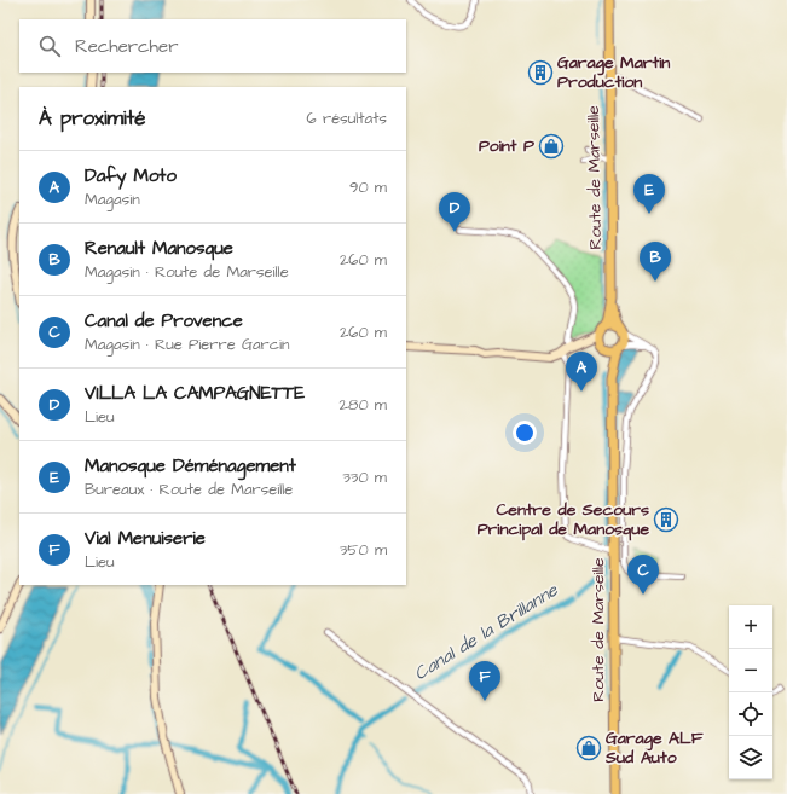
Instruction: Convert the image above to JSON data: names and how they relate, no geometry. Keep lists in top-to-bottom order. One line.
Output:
{"streets":{"main road":["Route de Marseille"]},"water":["Canal de la Brillanne"],"places":{"building":["Garage Martin Production","Centre de Secours Principal de Manosque"],"shop":["Point P","Garage ALF Sud Auto"]},"page":{"search":"Rechercher","heading":["À proximité","6 résultats"],"list":[{"mark":"A","name":"Dafy Moto","note":"Magasin","value":"90 m"},{"mark":"B","name":"Renault Manosque","note":"Magasin · Route de Marseille","value":"260 m"},{"mark":"C","name":"Canal de Provence","note":"Magasin · Rue Pierre Garcin","value":"260 m"},{"mark":"D","name":"VILLA LA CAMPAGNETTE","note":"Lieu","value":"280 m"},{"mark":"E","name":"Manosque Déménagement","note":"Bureaux · Route de Marseille","value":"330 m"},{"mark":"F","name":"Vial Menuiserie","note":"Lieu","value":"350 m"}],"pins":["E","D","B","A","C","F"],"map_buttons":["+","−"]}}
